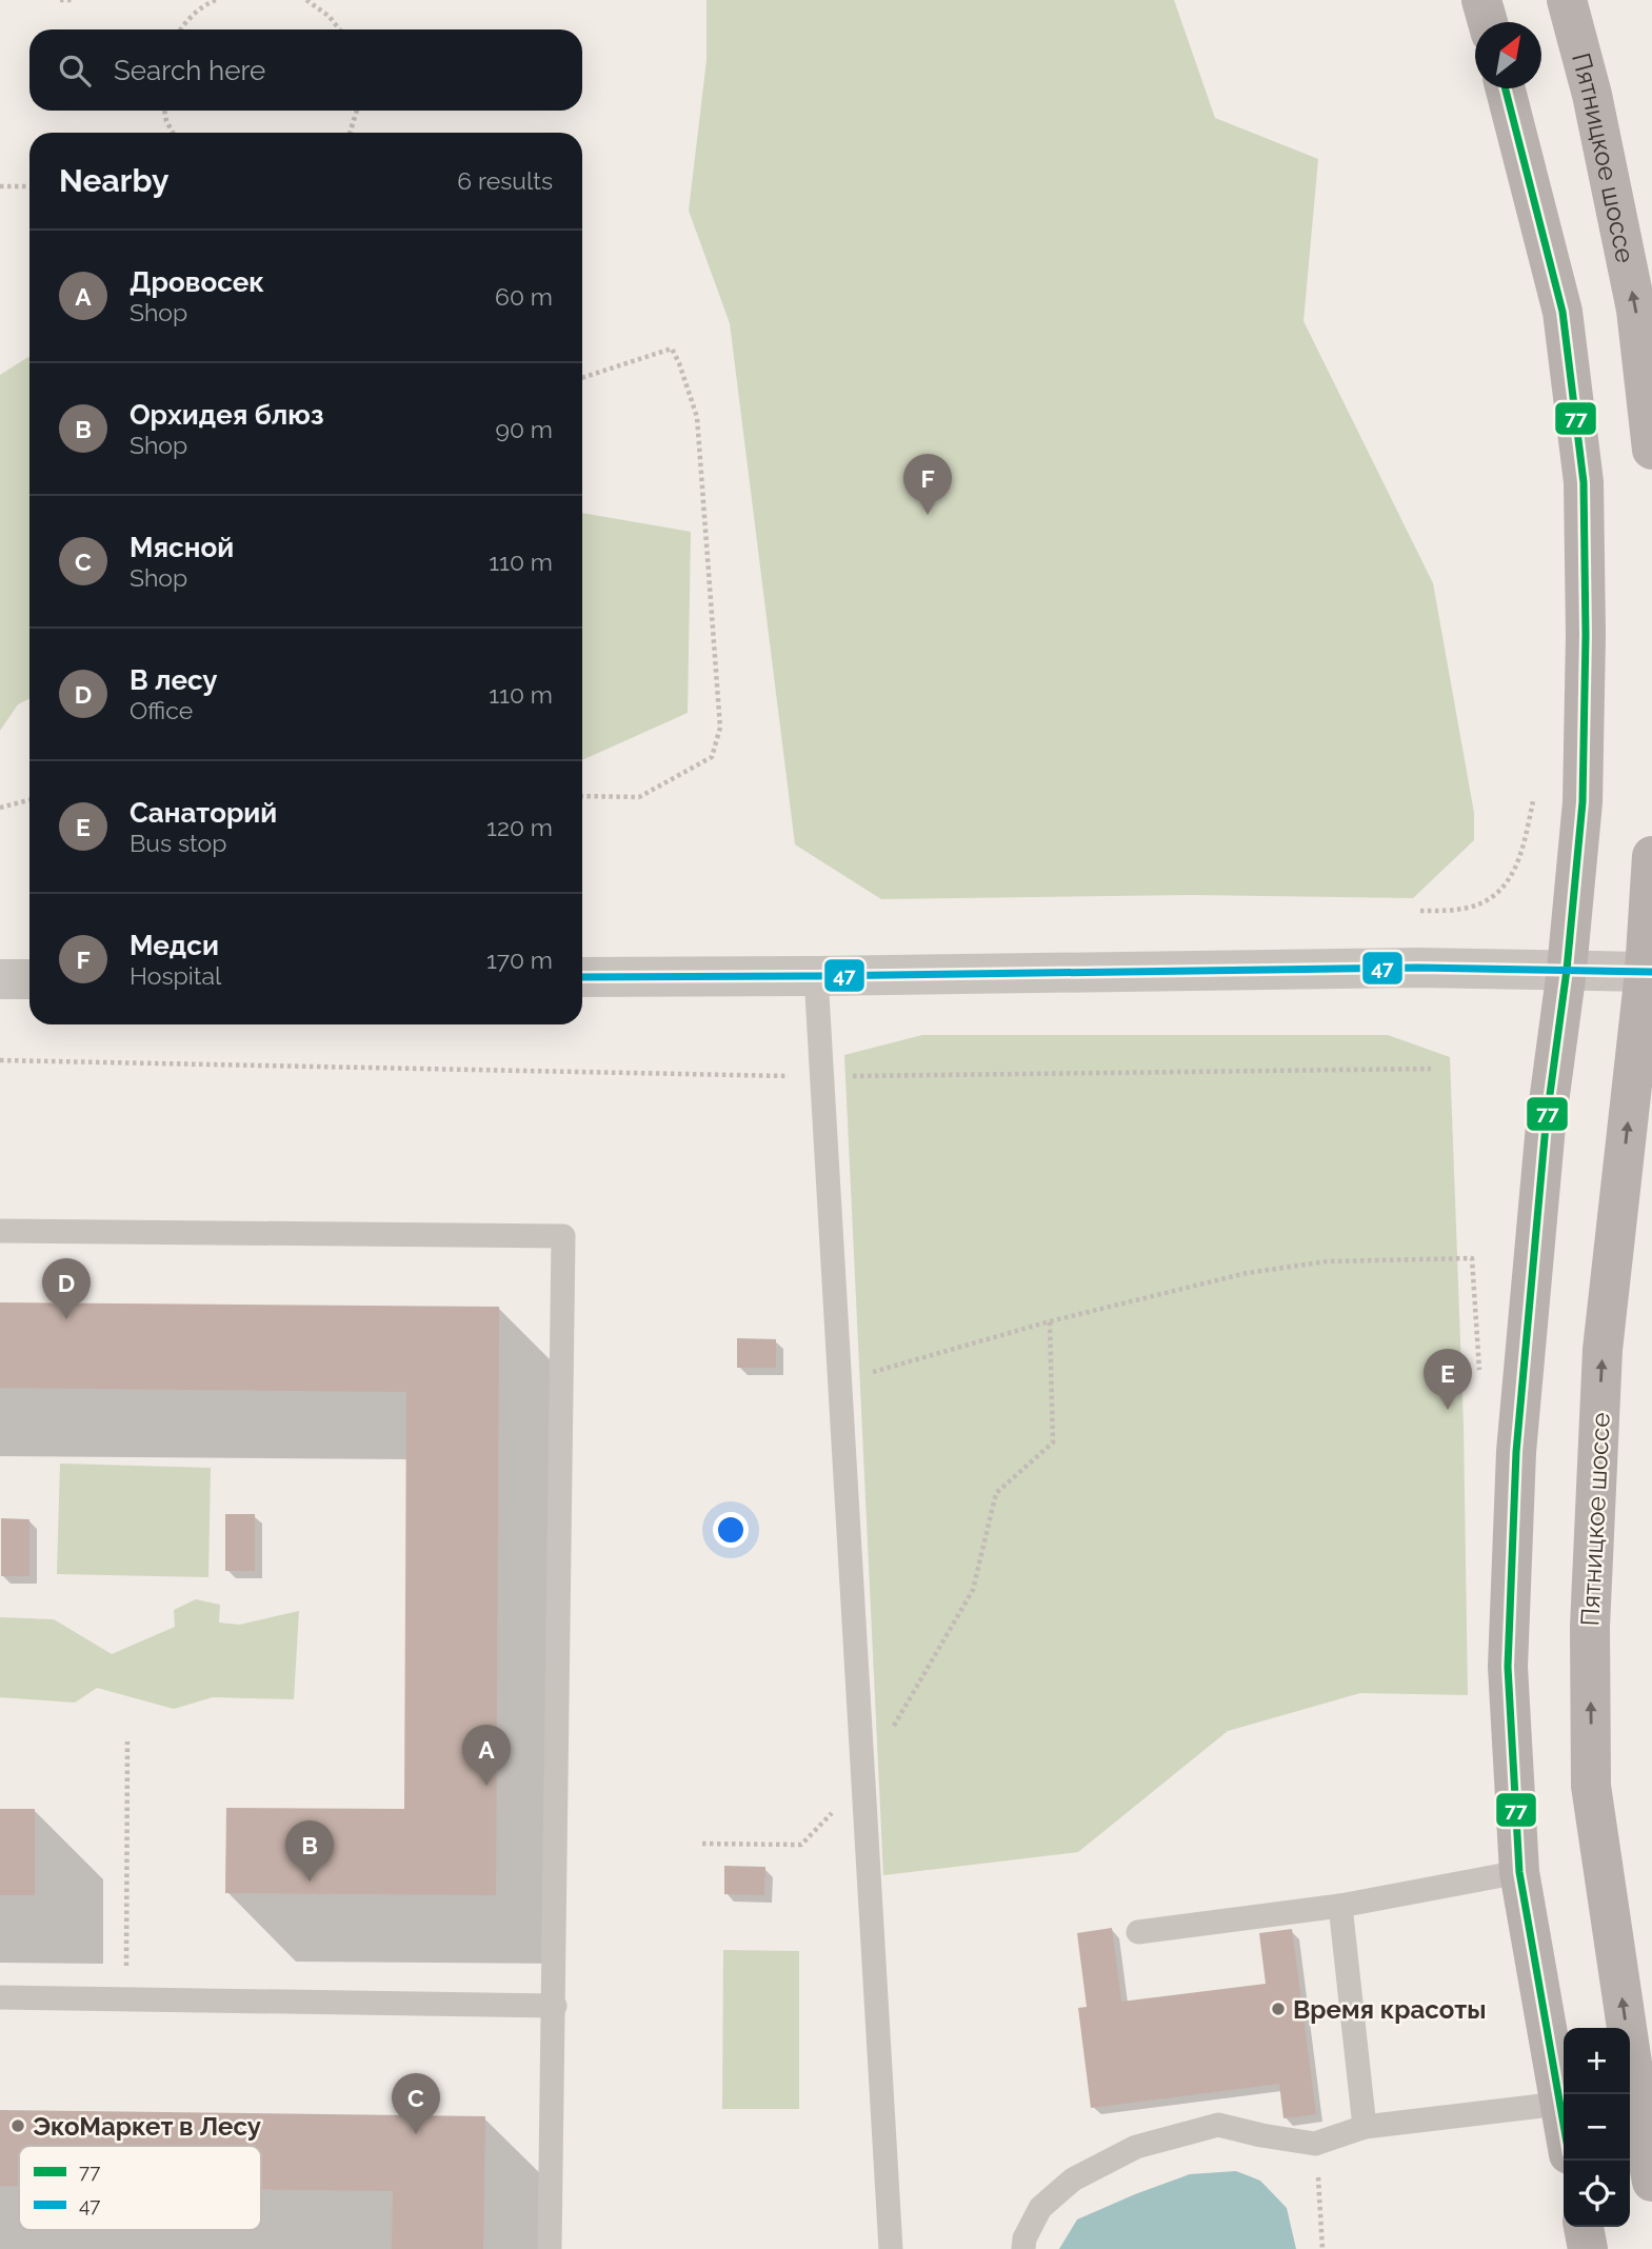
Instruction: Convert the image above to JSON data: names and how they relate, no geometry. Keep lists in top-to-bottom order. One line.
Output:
{"streets":{"main road":["Пятницкое шоссе"]},"places":["Время красоты","ЭкоМаркет в Лесу"],"lines":["transit line 77","transit line 47"],"legend":["77","47"],"north":"top right","page":{"search":"Search here","heading":["Nearby","6 results"],"list":[{"mark":"A","name":"Дровосек","note":"Shop","value":"60 m"},{"mark":"B","name":"Орхидея блюз","note":"Shop","value":"90 m"},{"mark":"C","name":"Мясной","note":"Shop","value":"110 m"},{"mark":"D","name":"В лесу","note":"Office","value":"110 m"},{"mark":"E","name":"Санаторий","note":"Bus stop","value":"120 m"},{"mark":"F","name":"Медси","note":"Hospital","value":"170 m"}],"pins":["F","D","E","A","B","C"],"map_buttons":["+","−"]}}
